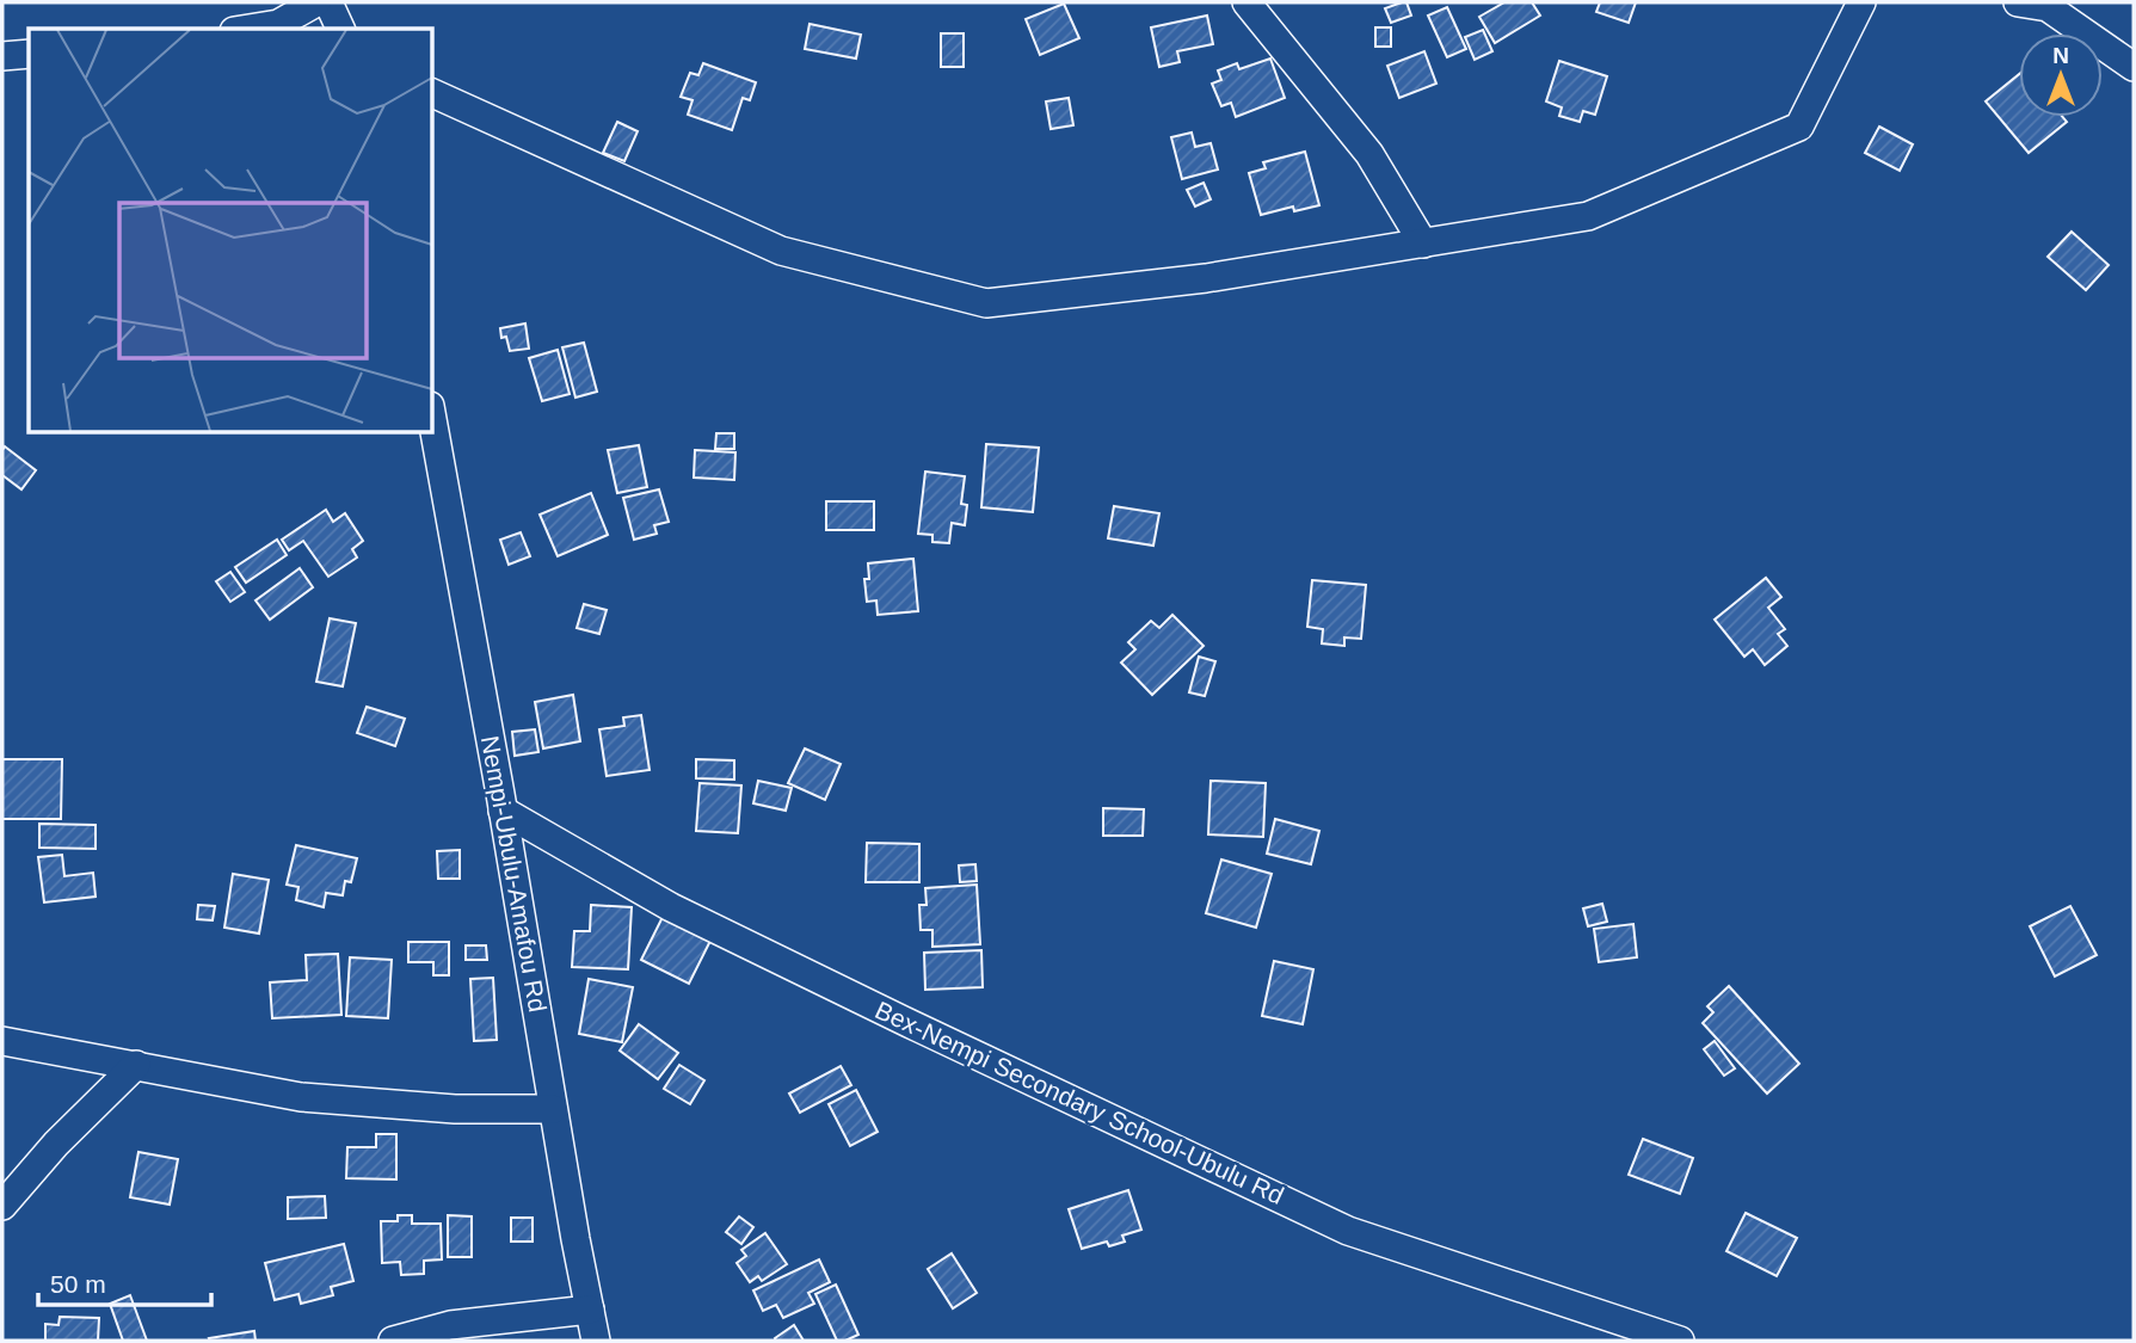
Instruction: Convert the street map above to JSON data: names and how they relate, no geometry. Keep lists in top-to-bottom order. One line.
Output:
{"streets":{"street":["Nempi-Ubulu-Amafou Rd","Bex-Nempi Secondary School-Ubulu Rd"]},"crossings":[["Nempi-Ubulu-Amafou Rd","Bex-Nempi Secondary School-Ubulu Rd"]],"scale_bar":"50 m","north":"top"}
